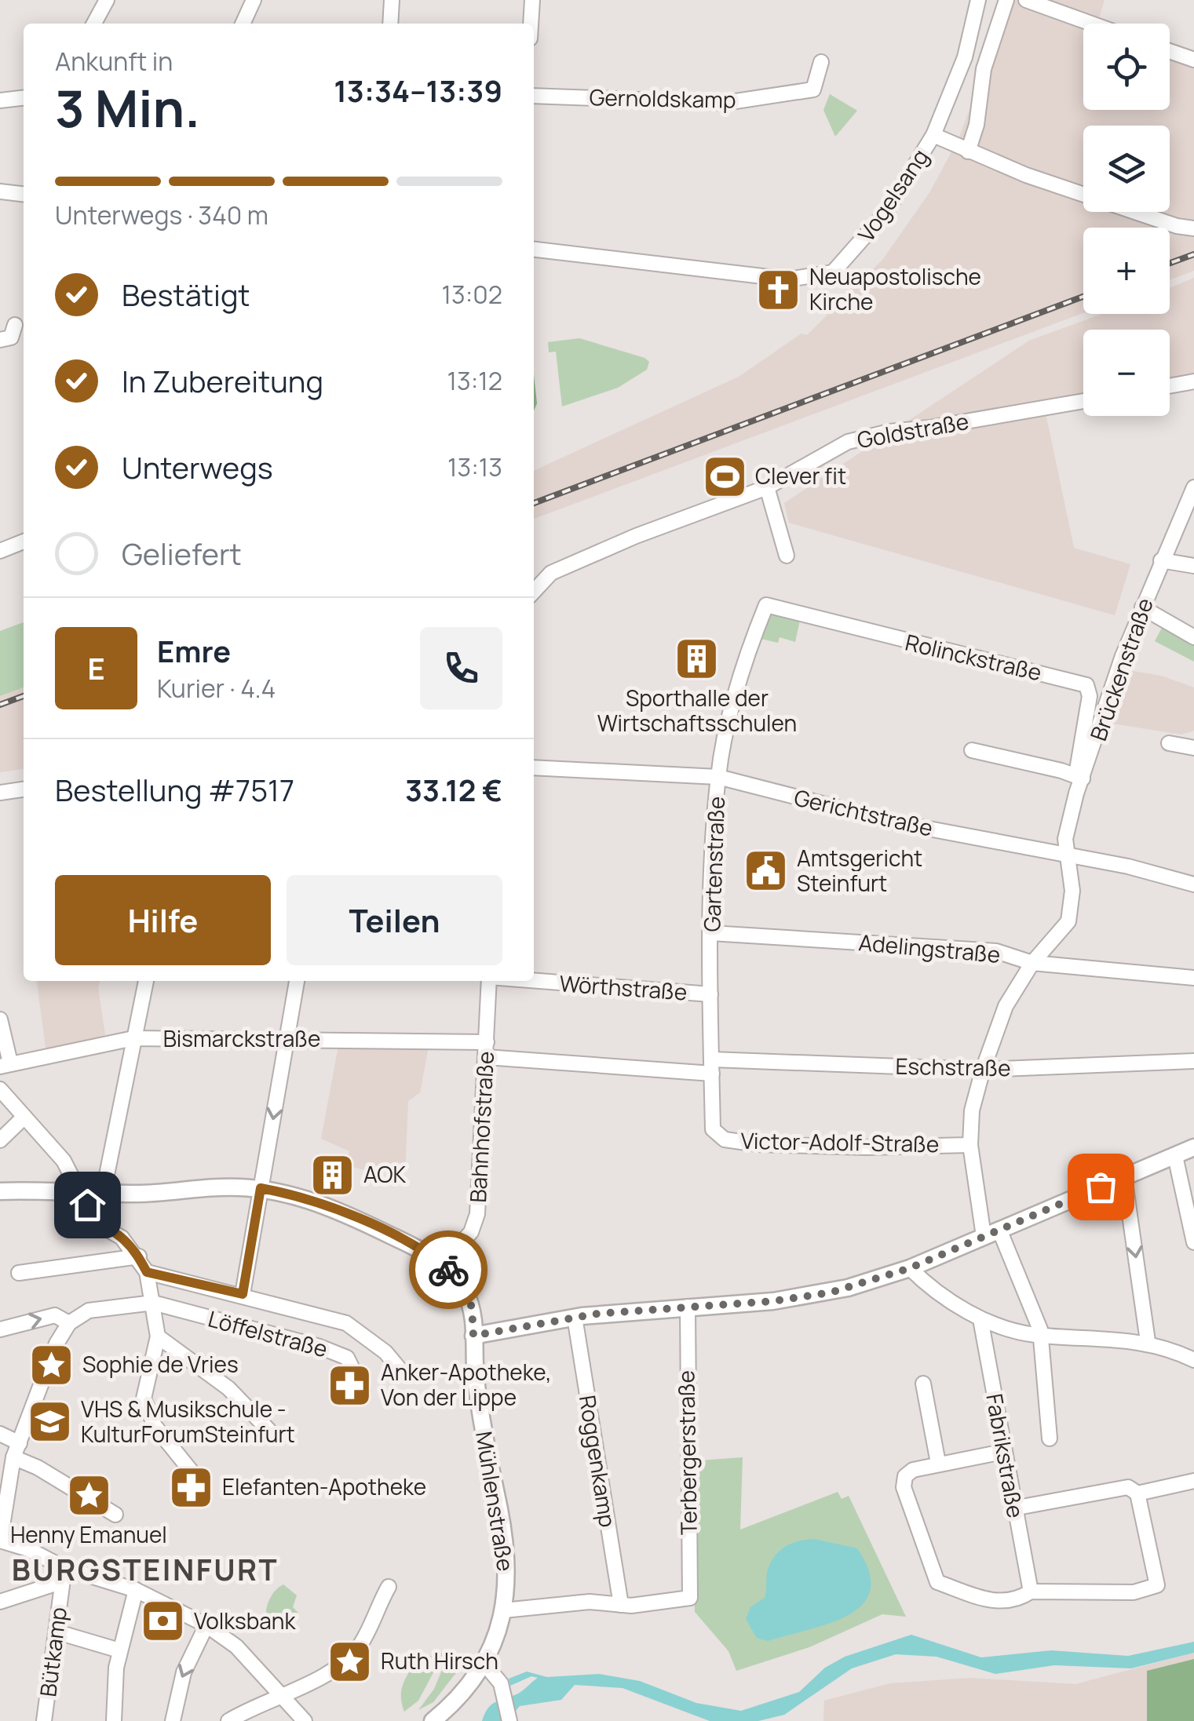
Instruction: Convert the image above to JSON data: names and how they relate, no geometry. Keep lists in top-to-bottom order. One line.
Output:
{"streets":{"main road":["Mühlenstraße"],"street":["Gernoldskamp","Vogelsang","Goldstraße","Rolinckstraße","Brückenstraße","Gerichtstraße","Gartenstraße","Adelingstraße","Wörthstraße","Bismarckstraße","Eschstraße","Bahnhofstraße","Victor-Adolf-Straße","Löffelstraße","Terbergerstraße","Fabrikstraße","Roggenkamp","Bütkamp"]},"crossings":[["Rolinckstraße","Brückenstraße"],["Rolinckstraße","Gartenstraße"],["Brückenstraße","Gerichtstraße"],["Brückenstraße","Adelingstraße"],["Brückenstraße","Eschstraße"],["Brückenstraße","Victor-Adolf-Straße"],["Gerichtstraße","Gartenstraße"],["Gartenstraße","Adelingstraße"],["Gartenstraße","Wörthstraße"],["Gartenstraße","Eschstraße"],["Gartenstraße","Victor-Adolf-Straße"],["Bismarckstraße","Eschstraße"],["Bismarckstraße","Bahnhofstraße"],["Eschstraße","Bahnhofstraße"],["Bahnhofstraße","Mühlenstraße"],["Terbergerstraße","Roggenkamp"]],"districts":["BURGSTEINFURT"],"places":{"church":["Neuapostolische Kirche"],"sports":["Clever fit"],"building":["Sporthalle der Wirtschaftsschulen","AOK"],"public building":["Amtsgericht Steinfurt"],"place":["Sophie de Vries","Henny Emanuel","Ruth Hirsch"],"pharmacy":["Anker-Apotheke, Von der Lippe","Elefanten-Apotheke"],"school or university":["VHS & Musikschule - KulturForumSteinfurt"],"bank":["Volksbank"]},"page":{"map_buttons":["+","−"],"heading":["3 Min.","Ankunft in","13:34–13:39"],"panel":["Emre","Kurier · 4.4","Bestellung #7517","33.12 €"],"bar":"Unterwegs · 340 m","list":[["Bestätigt","13:02"],["In Zubereitung","13:12"],["Unterwegs","13:13"],"Geliefert"],"round":"E","buttons":["Hilfe","Teilen"]}}
